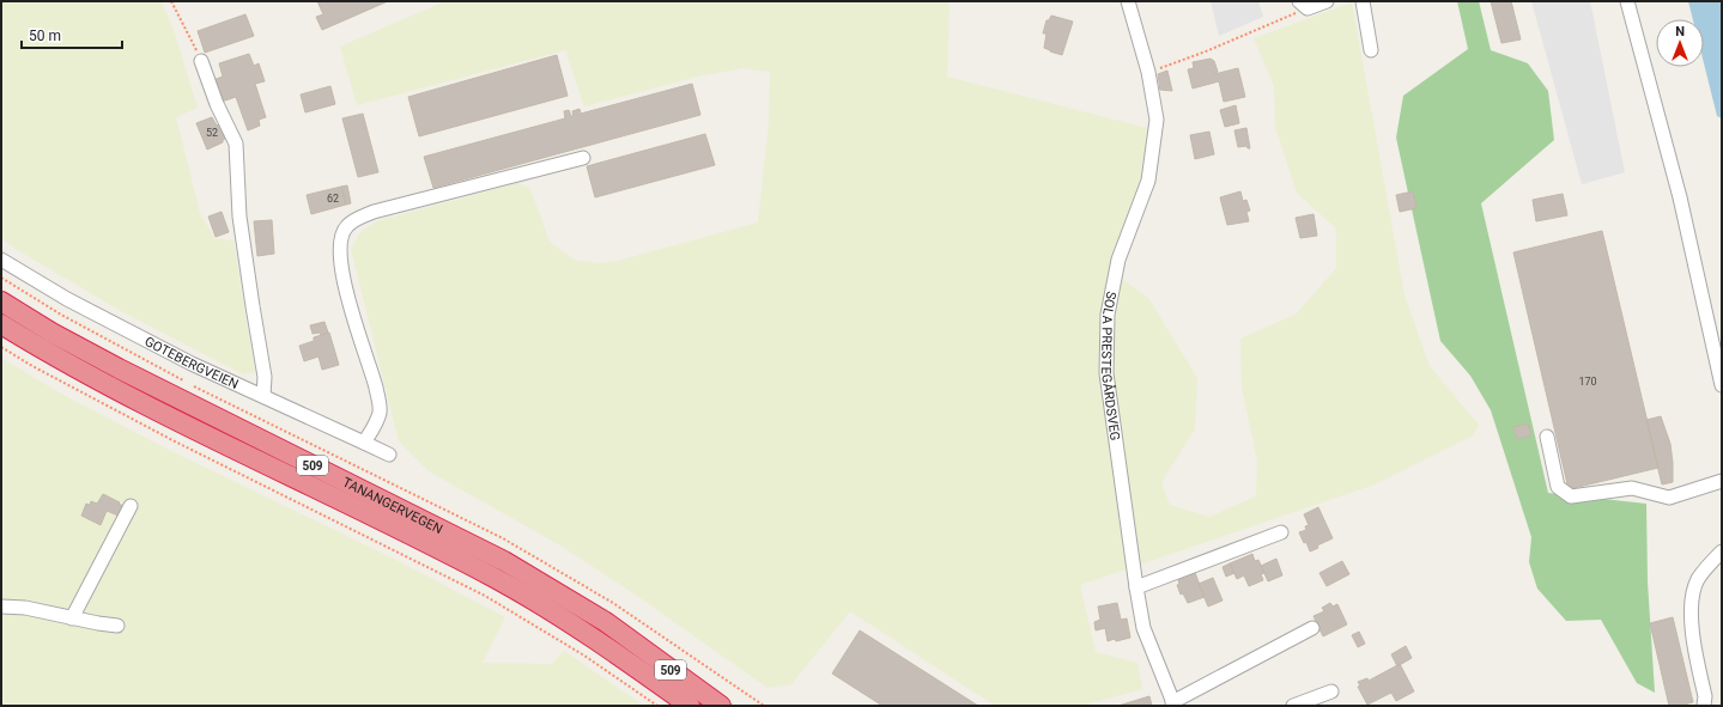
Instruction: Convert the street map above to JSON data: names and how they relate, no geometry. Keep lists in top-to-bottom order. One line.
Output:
{"streets":{"highway":["509","TANANGERVEGEN"],"street":["GOTEBERGVEIEN","SOLA PRESTEGÅRDSVEG"]},"house_numbers":["52","62","170"],"scale_bar":"50 m","north":"top"}
